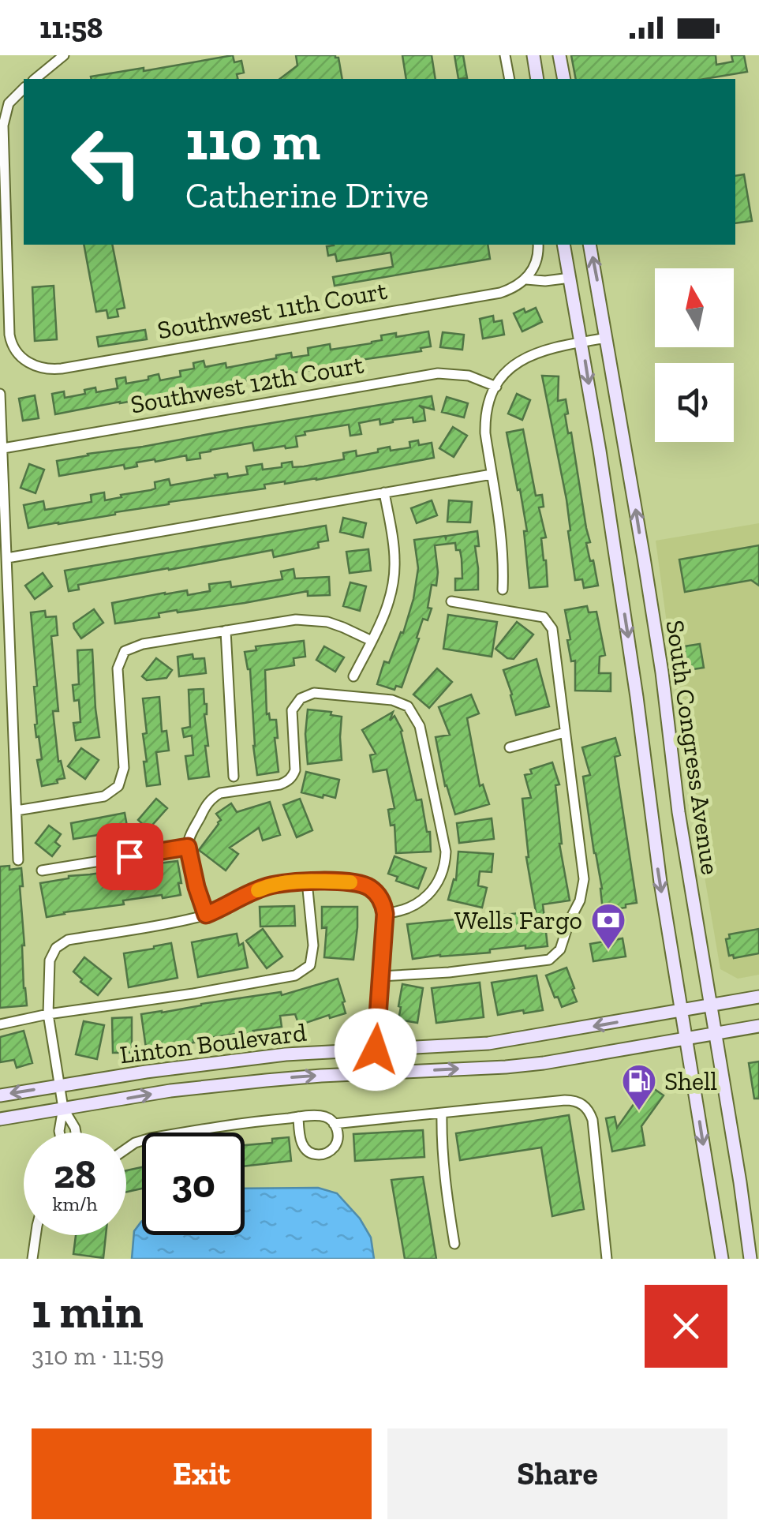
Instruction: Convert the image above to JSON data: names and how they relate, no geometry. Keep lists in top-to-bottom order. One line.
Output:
{"streets":{"main road":["South Congress Avenue","Linton Boulevard"],"street":["Southwest 11th Court","Southwest 12th Court"]},"crossings":[["South Congress Avenue","Linton Boulevard"]],"places":{"bank":["Wells Fargo"],"fuel station":["Shell"]},"north":"top","page":{"status":"11:58","turn":["110 m","Catherine Drive"],"speed":"28 km/h","limit":"30","heading":["1 min","310 m · 11:59"],"buttons":["Exit","Share"]}}
